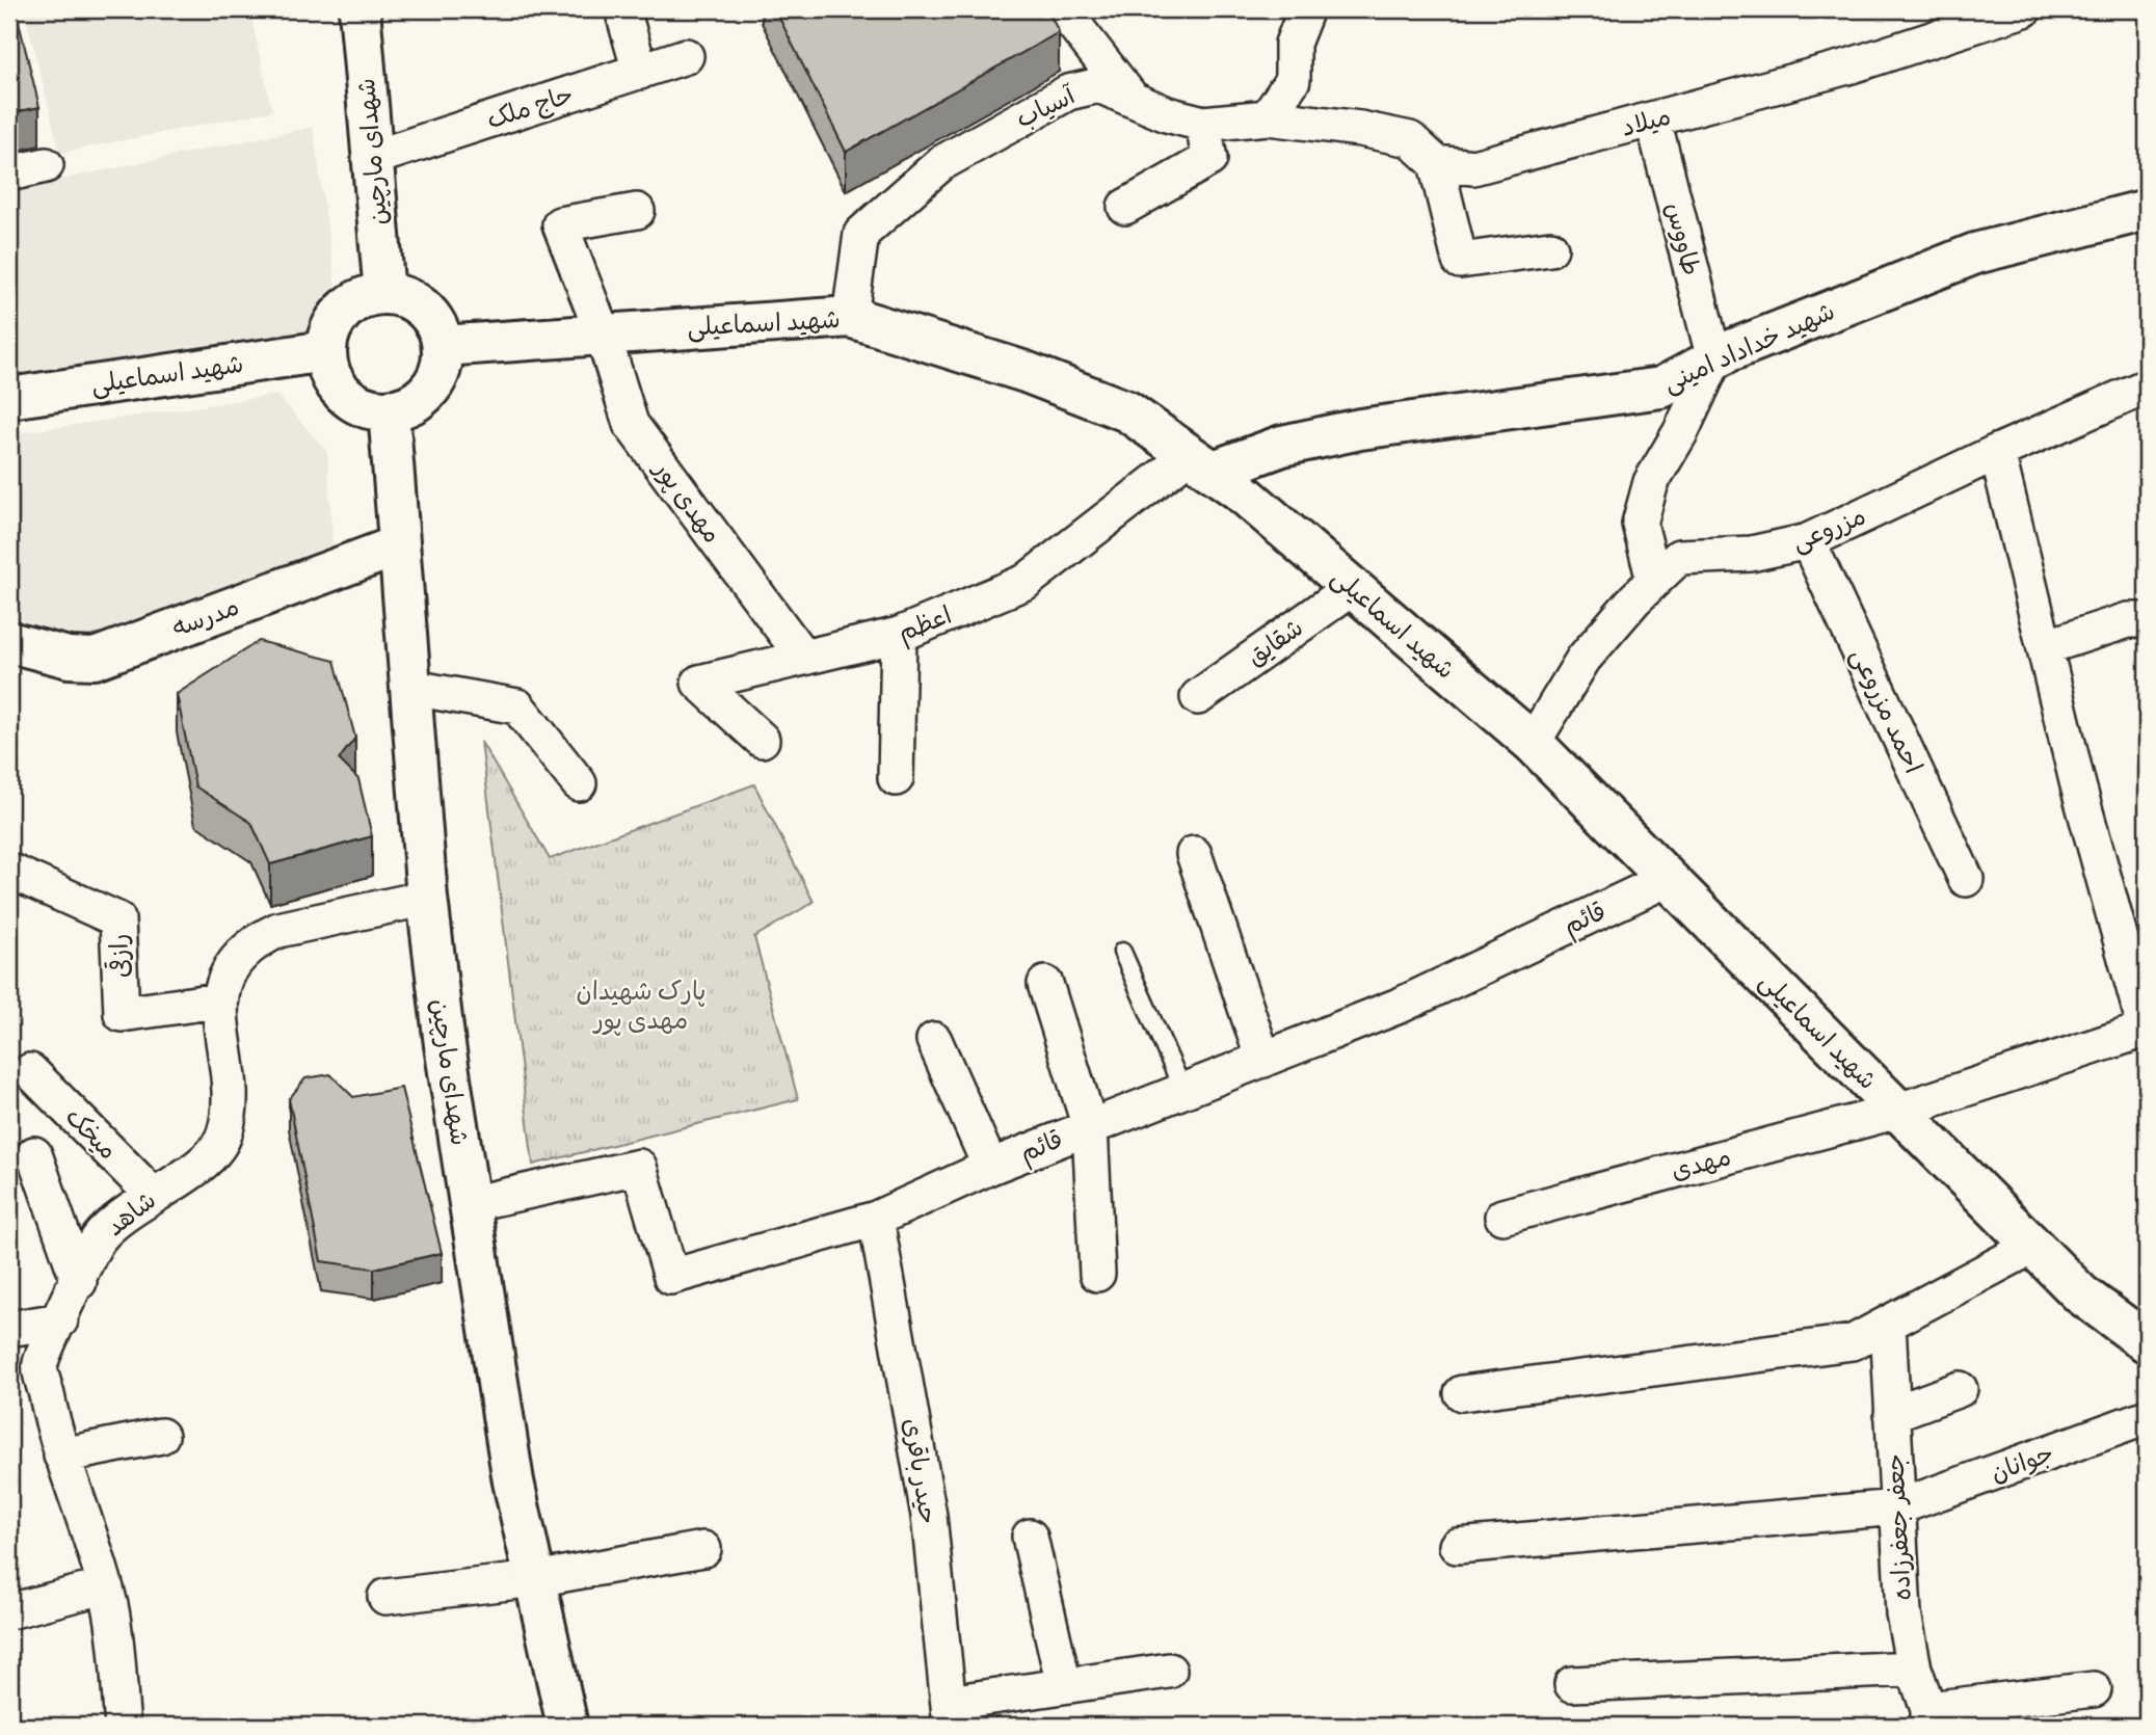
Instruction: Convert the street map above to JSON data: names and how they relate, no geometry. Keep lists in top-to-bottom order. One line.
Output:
{"streets":{"street":["حاج ملک","آسیاب","میلاد","شهدای مارچین","طاووس","شهید اسماعیلی","شهید خداداد امینی","مهدی پور","مزروعی","مدرسه","اعظم","شقایق","احمد مزروعی","قائم","رازقی","میخک","مهدی","شاهد","جوانان","حیدر باقری","جعفر جعفرزاده"]},"crossings":[["حاج ملک","شهدای مارچین"],["آسیاب","شهید اسماعیلی"],["میلاد","طاووس"],["شهدای مارچین","شهید اسماعیلی"],["شهدای مارچین","مدرسه"],["شهدای مارچین","قائم"],["شهدای مارچین","شاهد"],["طاووس","شهید خداداد امینی"],["شهید اسماعیلی","شهید خداداد امینی"],["شهید اسماعیلی","مهدی پور"],["شهید اسماعیلی","مزروعی"],["شهید اسماعیلی","اعظم"],["شهید اسماعیلی","شقایق"],["شهید اسماعیلی","قائم"],["شهید اسماعیلی","مهدی"],["شهید خداداد امینی","اعظم"],["مهدی پور","اعظم"],["مزروعی","احمد مزروعی"],["قائم","حیدر باقری"],["رازقی","شاهد"],["میخک","شاهد"],["جوانان","جعفر جعفرزاده"]],"parks":["پارک شهیدان مهدی پور"]}
